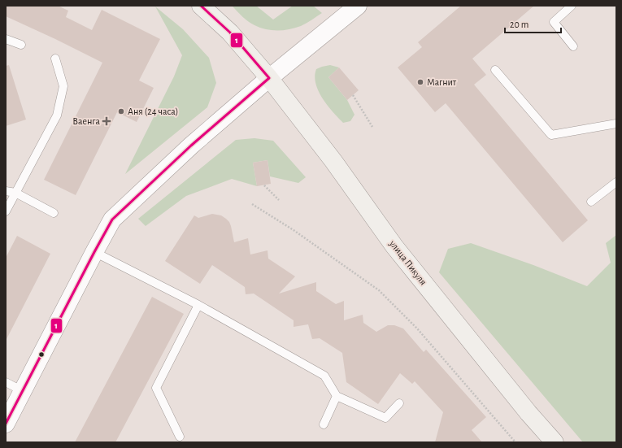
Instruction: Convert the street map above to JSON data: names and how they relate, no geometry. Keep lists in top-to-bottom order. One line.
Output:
{"streets":{"main road":["улица Пикуля"]},"places":{"other":["Магнит","Аня (24 часа)"],"health":["Ваенга"]},"lines":["transit line 1"],"scale_bar":"20 m"}
